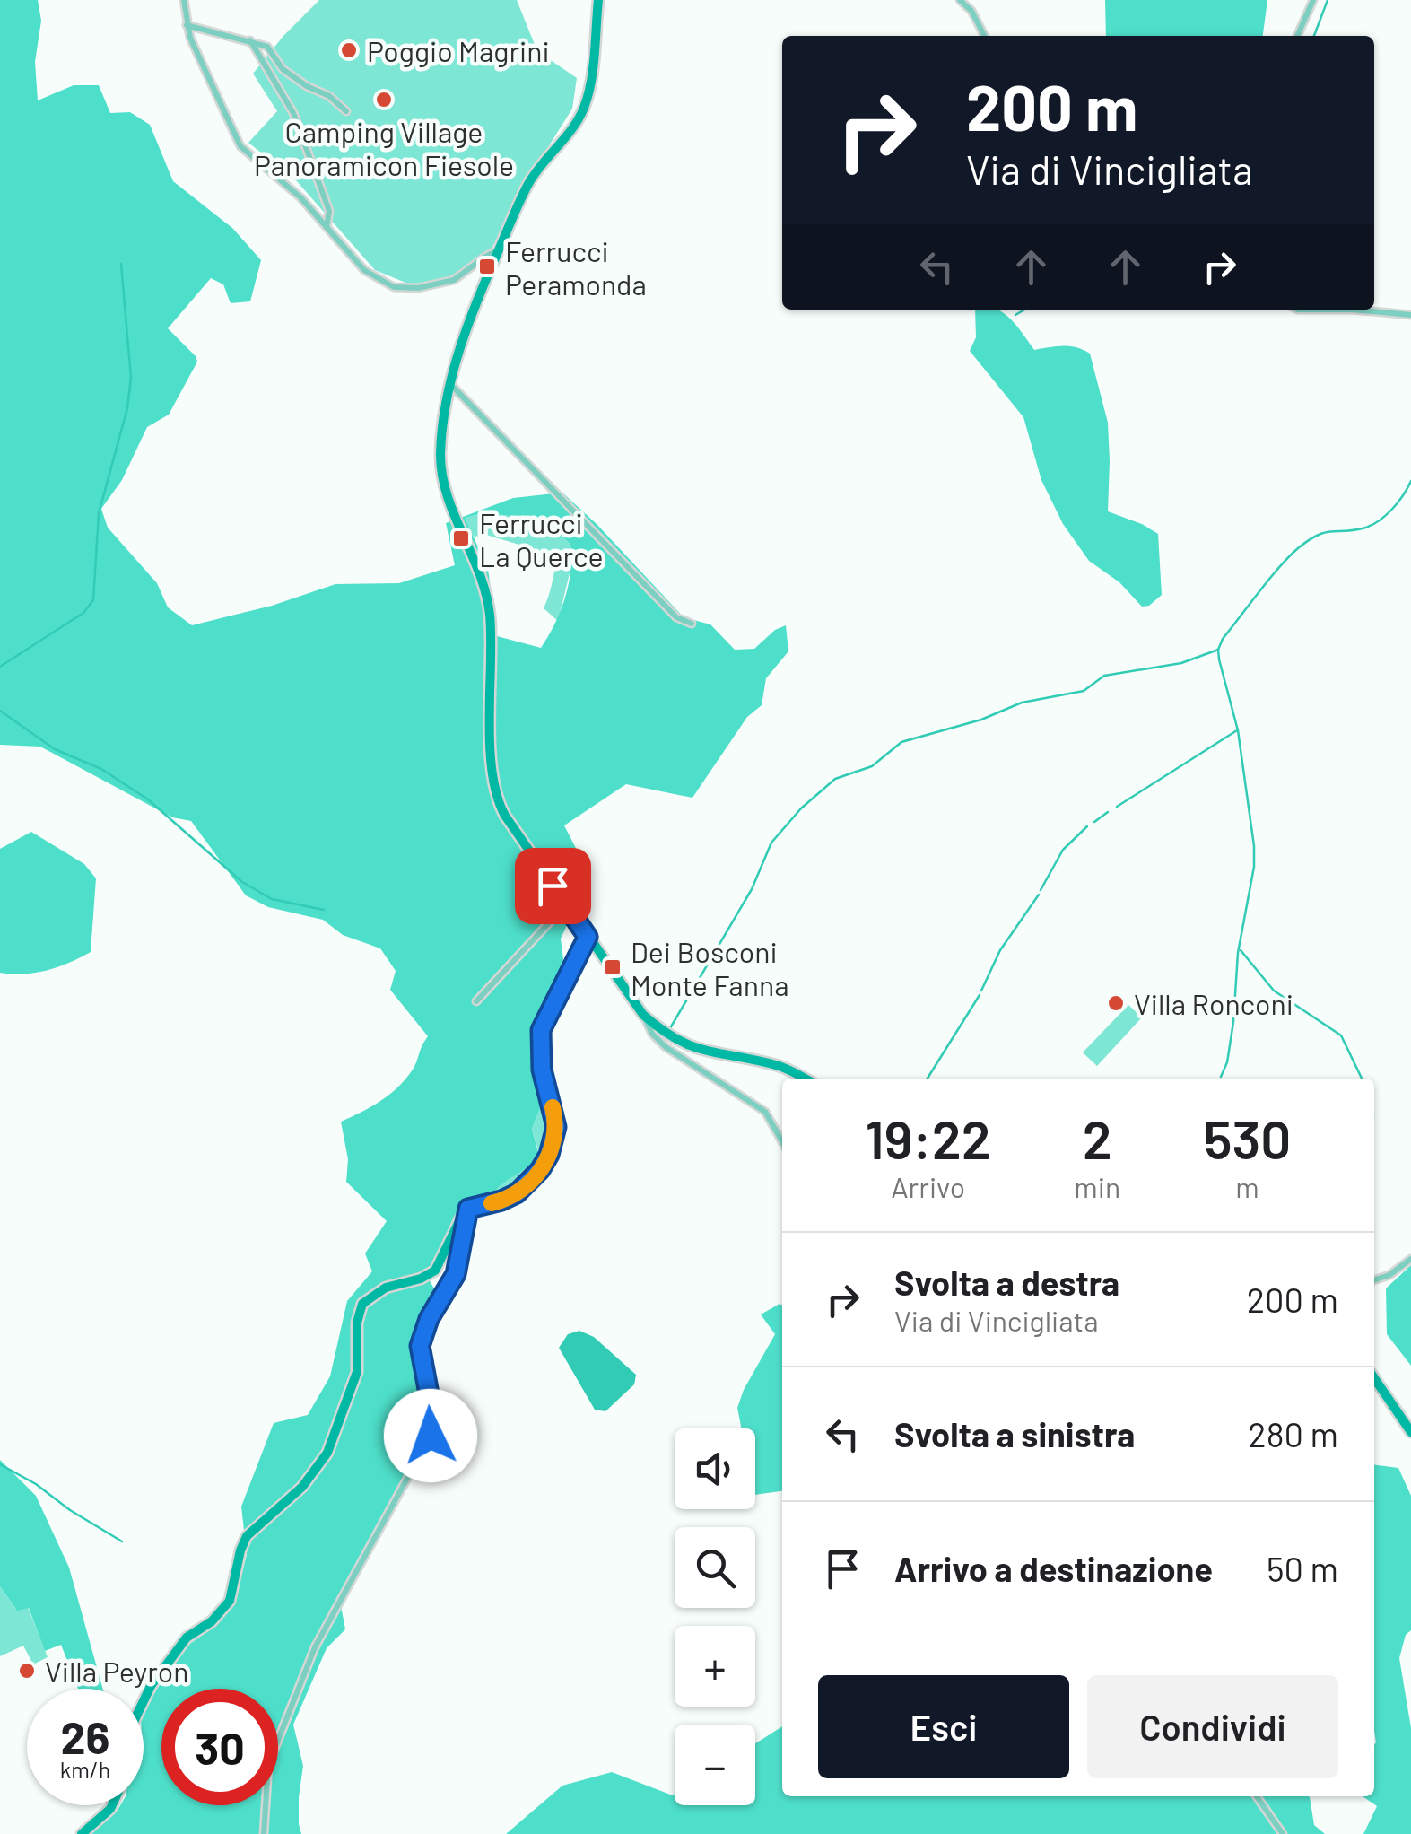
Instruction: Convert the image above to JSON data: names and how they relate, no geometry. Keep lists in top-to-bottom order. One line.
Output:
{"places":{"other":["Poggio Magrini","Camping Village Panoramicon Fiesole","Villa Ronconi","Villa Peyron"],"transit":["Ferrucci Peramonda","Ferrucci La Querce","Dei Bosconi Monte Fanna"]},"page":{"turn":["200 m","Via di Vincigliata"],"eta":["19:22","Arrivo","2","min","530","m"],"list":[{"name":"Svolta a destra","note":"Via di Vincigliata","value":"200 m"},{"name":"Svolta a sinistra","value":"280 m"},{"name":"Arrivo a destinazione","value":"50 m"}],"map_buttons":["+","−"],"buttons":["Esci","Condividi"],"speed":"26 km/h","limit":"30"}}
